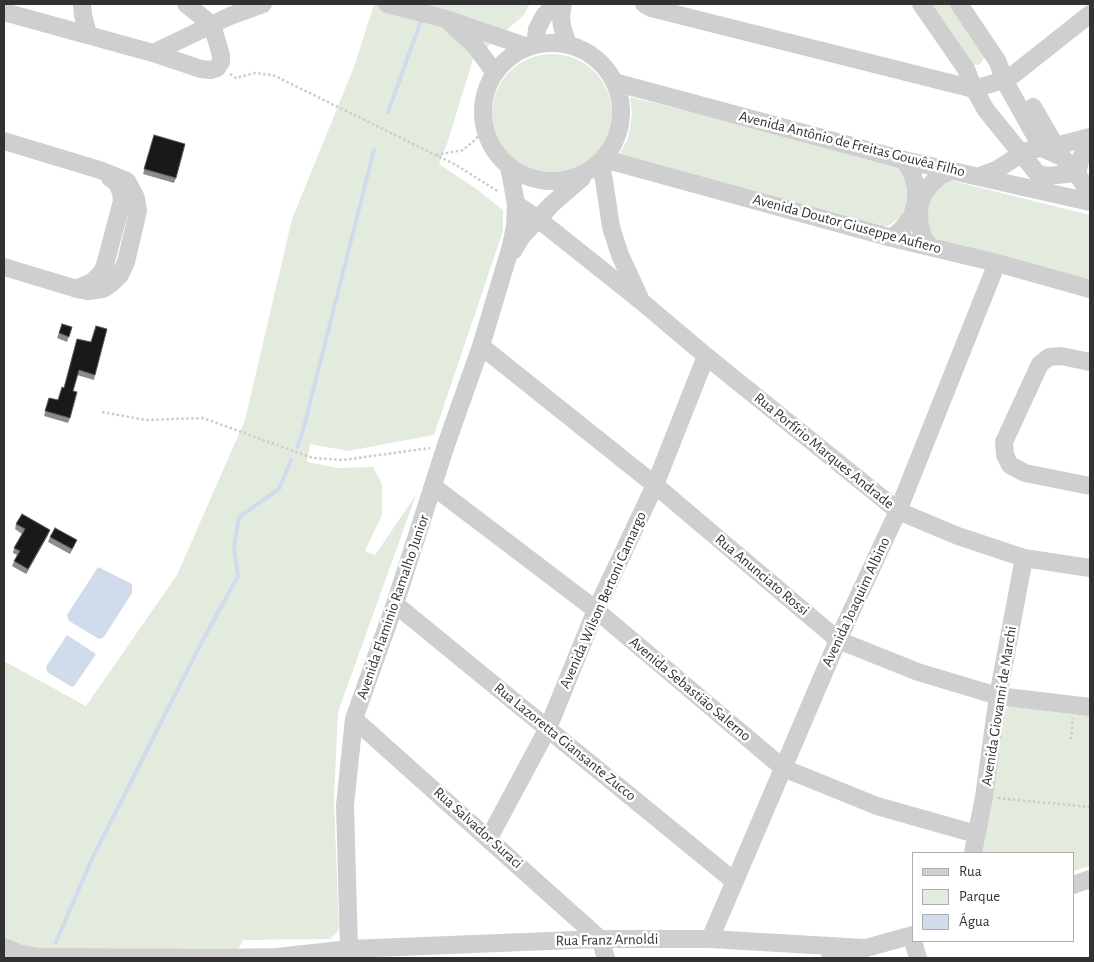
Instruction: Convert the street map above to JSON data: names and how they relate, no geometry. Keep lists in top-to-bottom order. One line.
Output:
{"streets":{"street":["Avenida Antônio de Freitas Gouvêa Filho","Avenida Doutor Giuseppe Aufiero","Rua Porfírio Marques Andrade","Rua Anunciato Rossi","Avenida Wilson Bertoni Camargo","Avenida Joaquim Albino","Avenida Flaminio Ramalho Junior","Avenida Sebastião Salerno","Avenida Giovanni de Marchi","Rua Lazoretta Giansante Zucco","Rua Salvador Suraci","Rua Franz Arnoldi"]},"crossings":[["Avenida Antônio de Freitas Gouvêa Filho","Avenida Doutor Giuseppe Aufiero"],["Avenida Antônio de Freitas Gouvêa Filho","Rua Porfírio Marques Andrade"],["Avenida Antônio de Freitas Gouvêa Filho","Avenida Flaminio Ramalho Junior"],["Avenida Doutor Giuseppe Aufiero","Rua Porfírio Marques Andrade"],["Avenida Doutor Giuseppe Aufiero","Avenida Joaquim Albino"],["Avenida Doutor Giuseppe Aufiero","Avenida Flaminio Ramalho Junior"],["Rua Porfírio Marques Andrade","Avenida Wilson Bertoni Camargo"],["Rua Porfírio Marques Andrade","Avenida Joaquim Albino"],["Rua Porfírio Marques Andrade","Avenida Flaminio Ramalho Junior"],["Rua Porfírio Marques Andrade","Avenida Giovanni de Marchi"],["Rua Anunciato Rossi","Avenida Wilson Bertoni Camargo"],["Rua Anunciato Rossi","Avenida Joaquim Albino"],["Rua Anunciato Rossi","Avenida Flaminio Ramalho Junior"],["Rua Anunciato Rossi","Avenida Giovanni de Marchi"],["Avenida Wilson Bertoni Camargo","Avenida Sebastião Salerno"],["Avenida Wilson Bertoni Camargo","Rua Lazoretta Giansante Zucco"],["Avenida Wilson Bertoni Camargo","Rua Salvador Suraci"],["Avenida Joaquim Albino","Avenida Sebastião Salerno"],["Avenida Joaquim Albino","Rua Lazoretta Giansante Zucco"],["Avenida Joaquim Albino","Rua Franz Arnoldi"],["Avenida Flaminio Ramalho Junior","Avenida Sebastião Salerno"],["Avenida Flaminio Ramalho Junior","Rua Lazoretta Giansante Zucco"],["Avenida Flaminio Ramalho Junior","Rua Salvador Suraci"],["Avenida Flaminio Ramalho Junior","Rua Franz Arnoldi"],["Avenida Sebastião Salerno","Avenida Giovanni de Marchi"],["Rua Salvador Suraci","Rua Franz Arnoldi"]],"legend":["Rua","Parque","Água"]}
